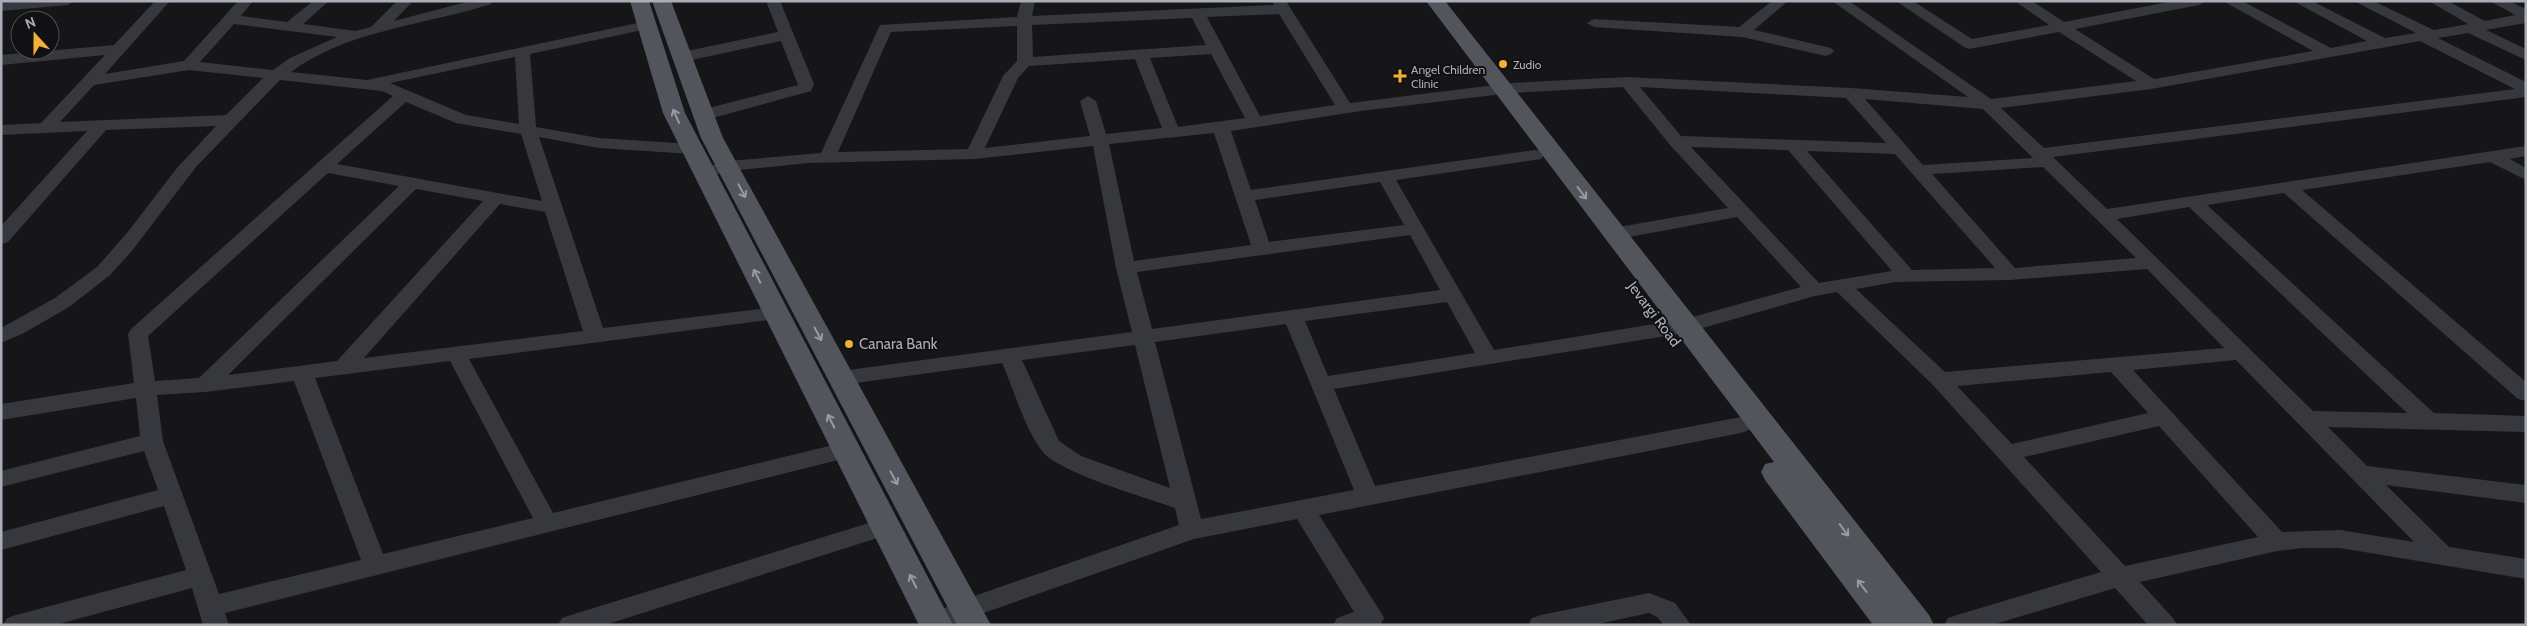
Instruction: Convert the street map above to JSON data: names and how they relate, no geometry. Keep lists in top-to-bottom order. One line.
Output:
{"streets":{"main road":["Jevargi Road"]},"places":{"other":["Zudio","Canara Bank"],"health":["Angel Children Clinic"]},"north":"top"}
